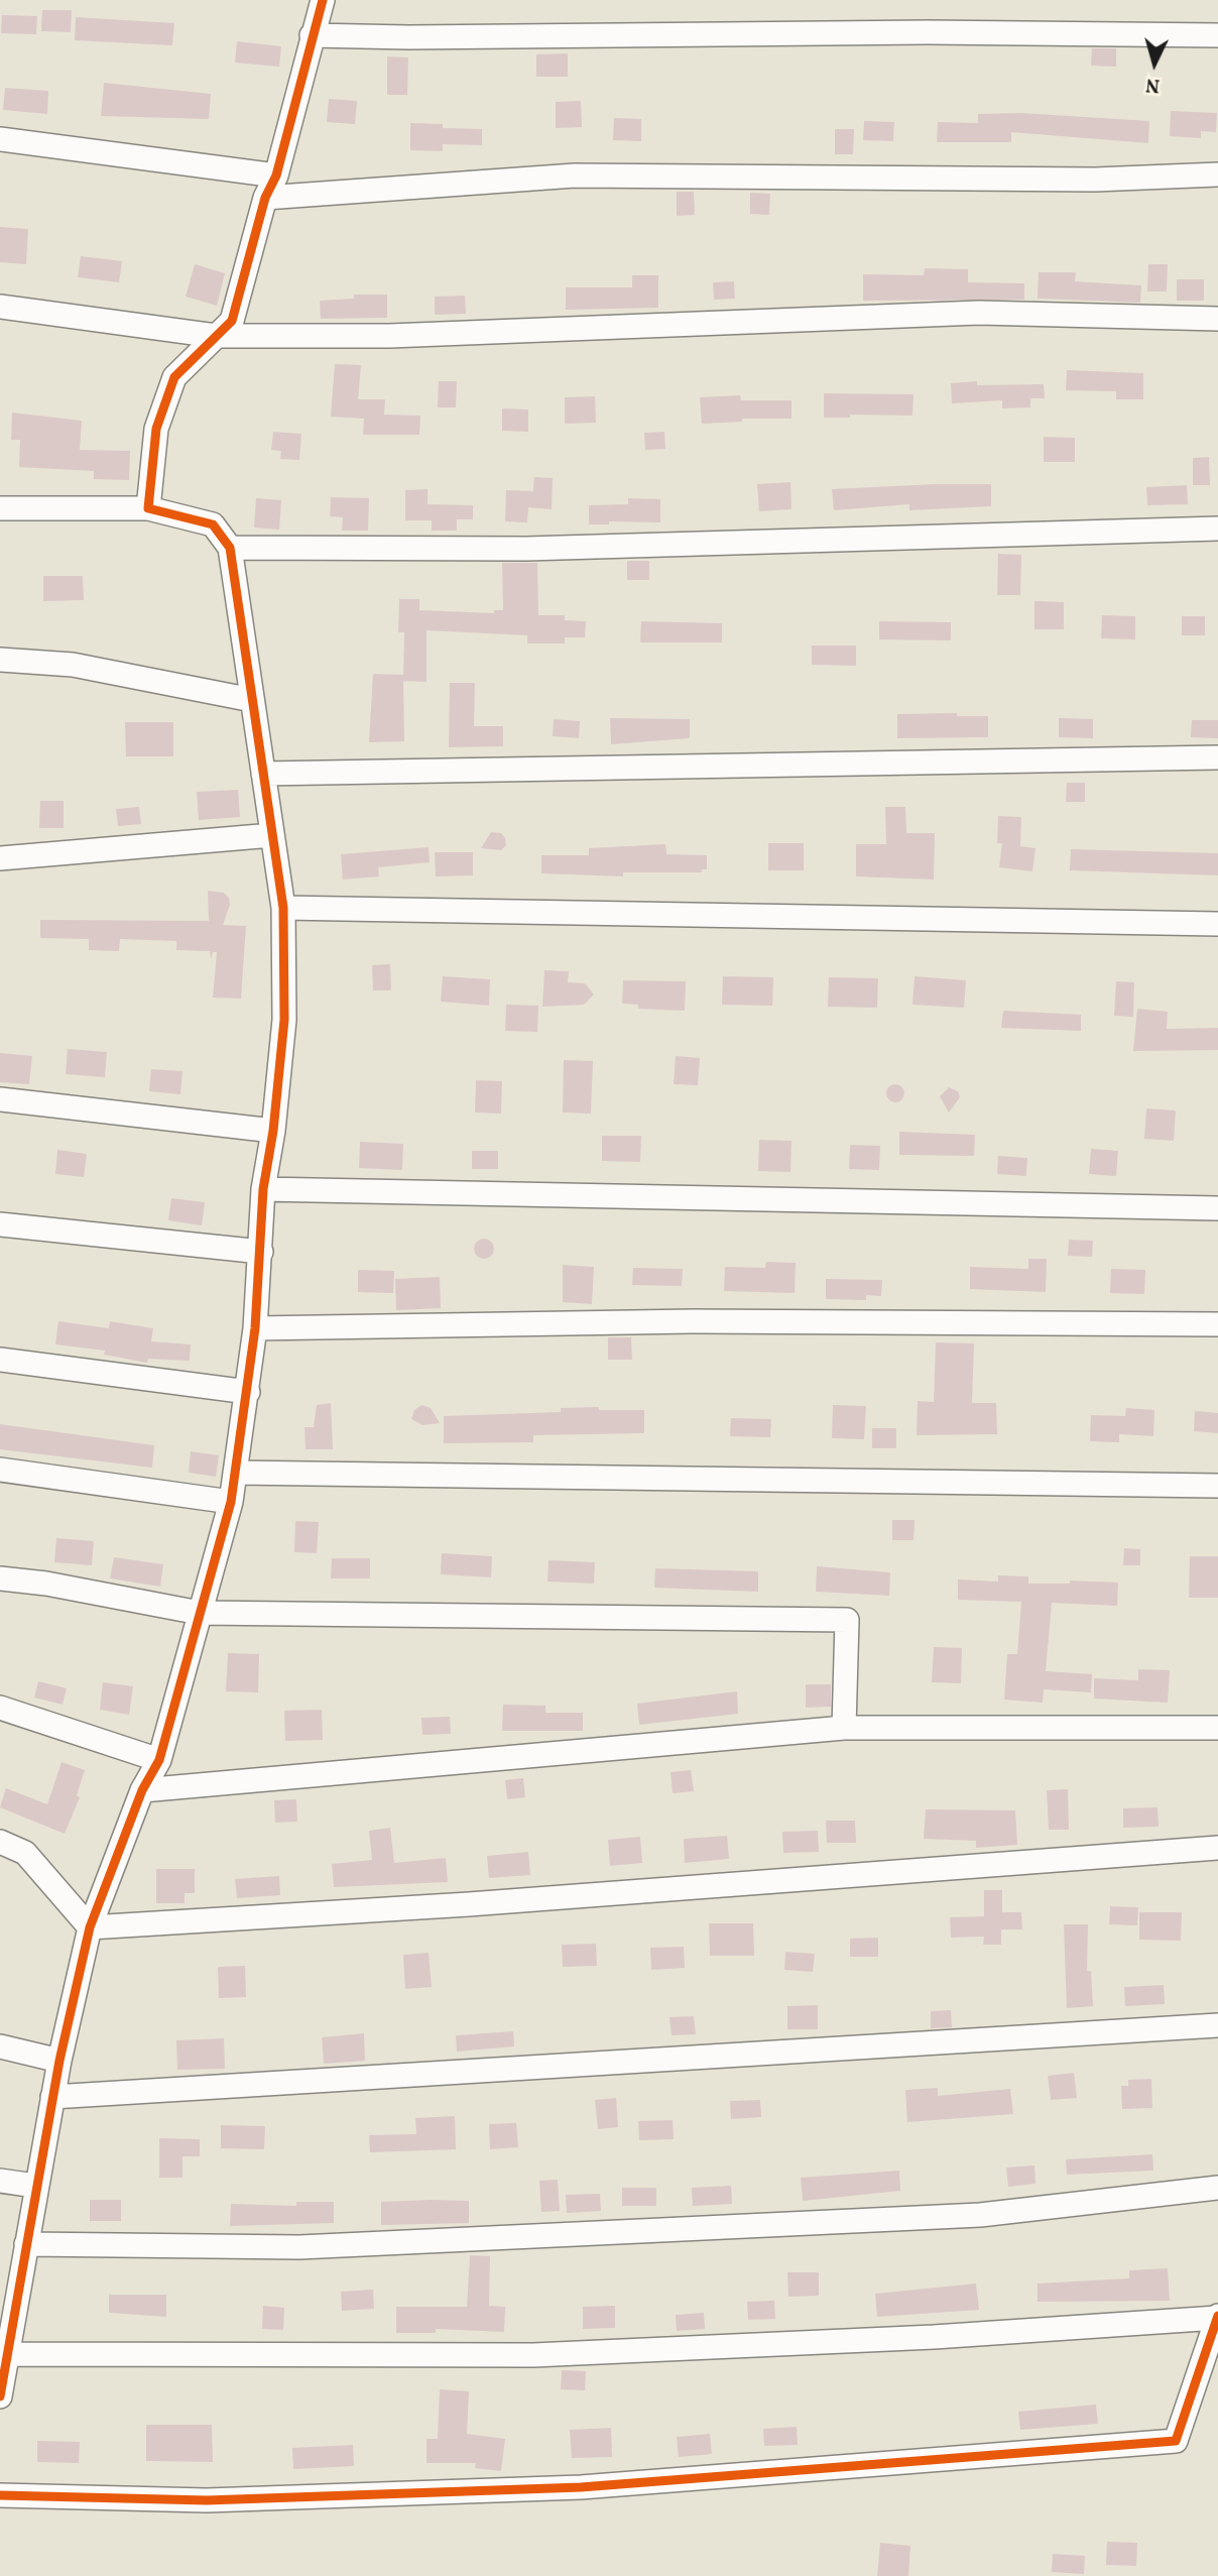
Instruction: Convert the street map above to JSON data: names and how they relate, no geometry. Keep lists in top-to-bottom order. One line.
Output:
{"north":"bottom"}
